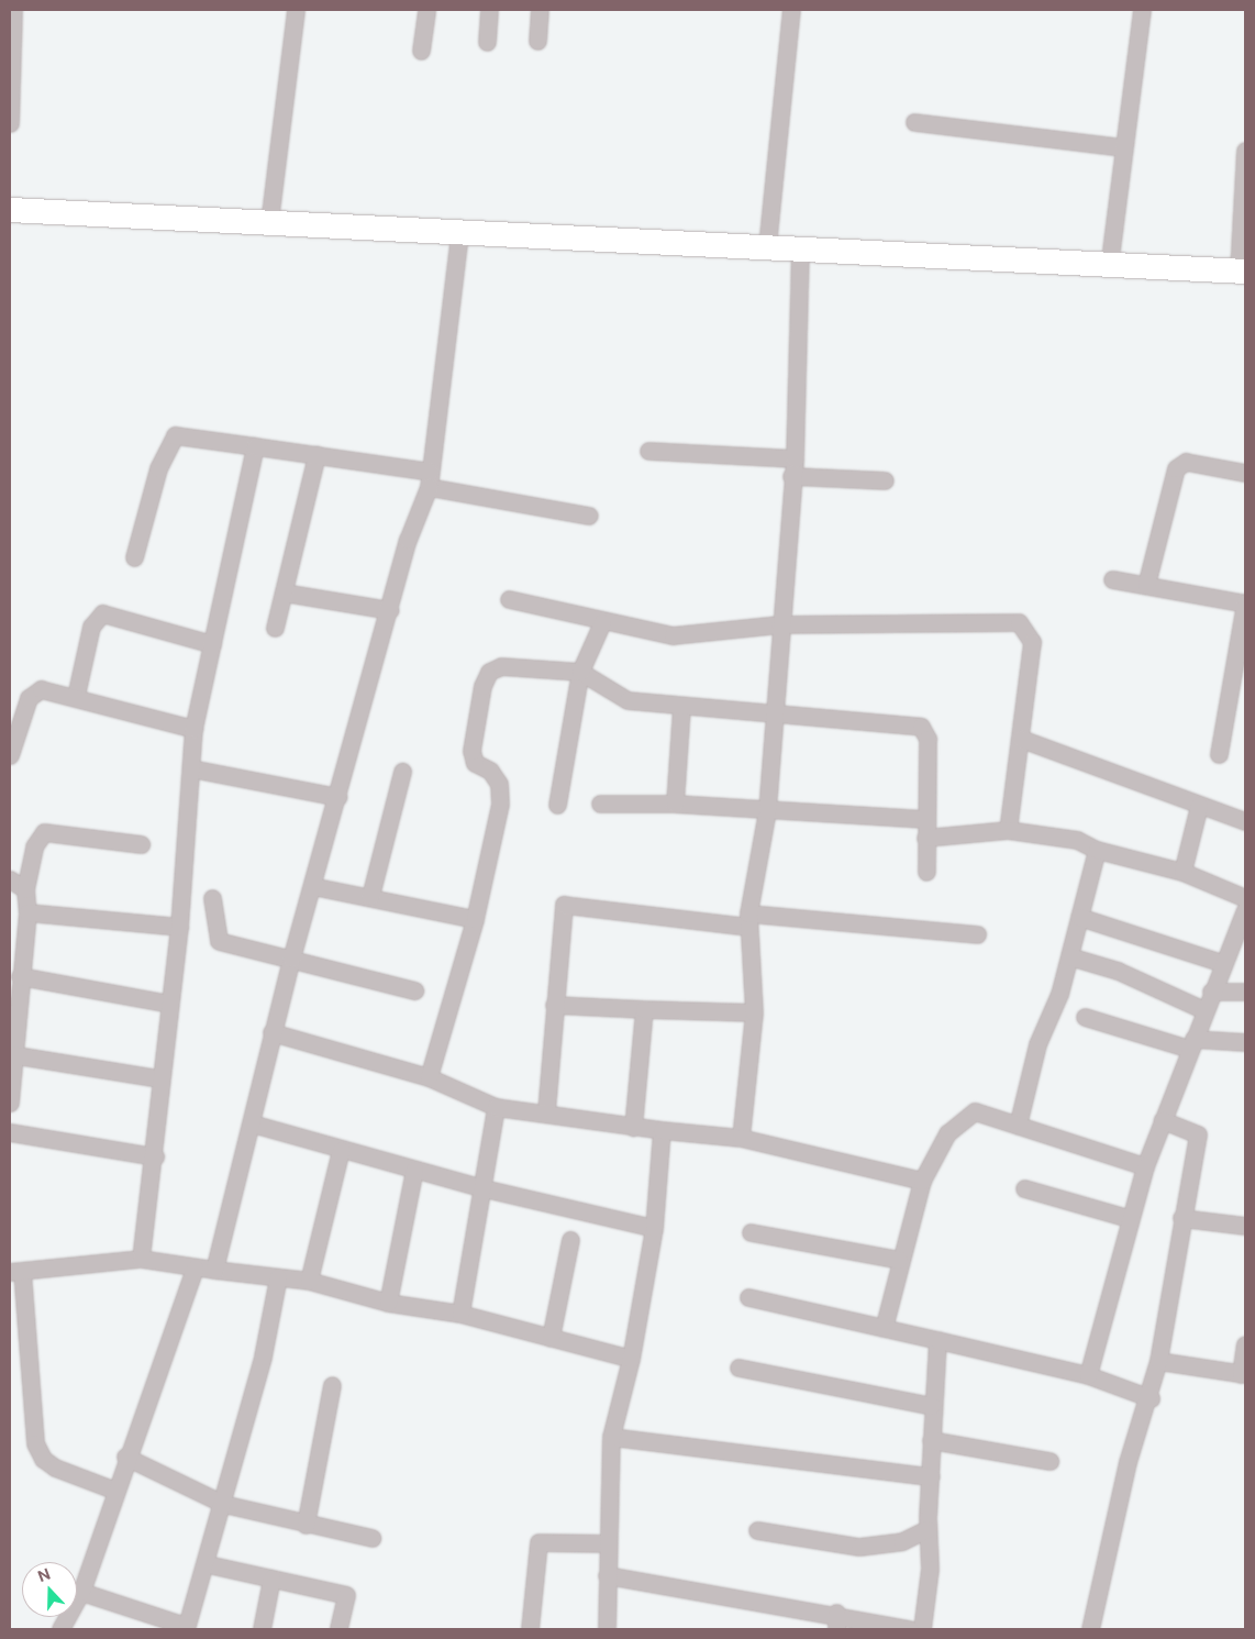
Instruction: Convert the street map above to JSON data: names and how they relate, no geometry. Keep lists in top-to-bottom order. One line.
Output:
{"north":"top"}
